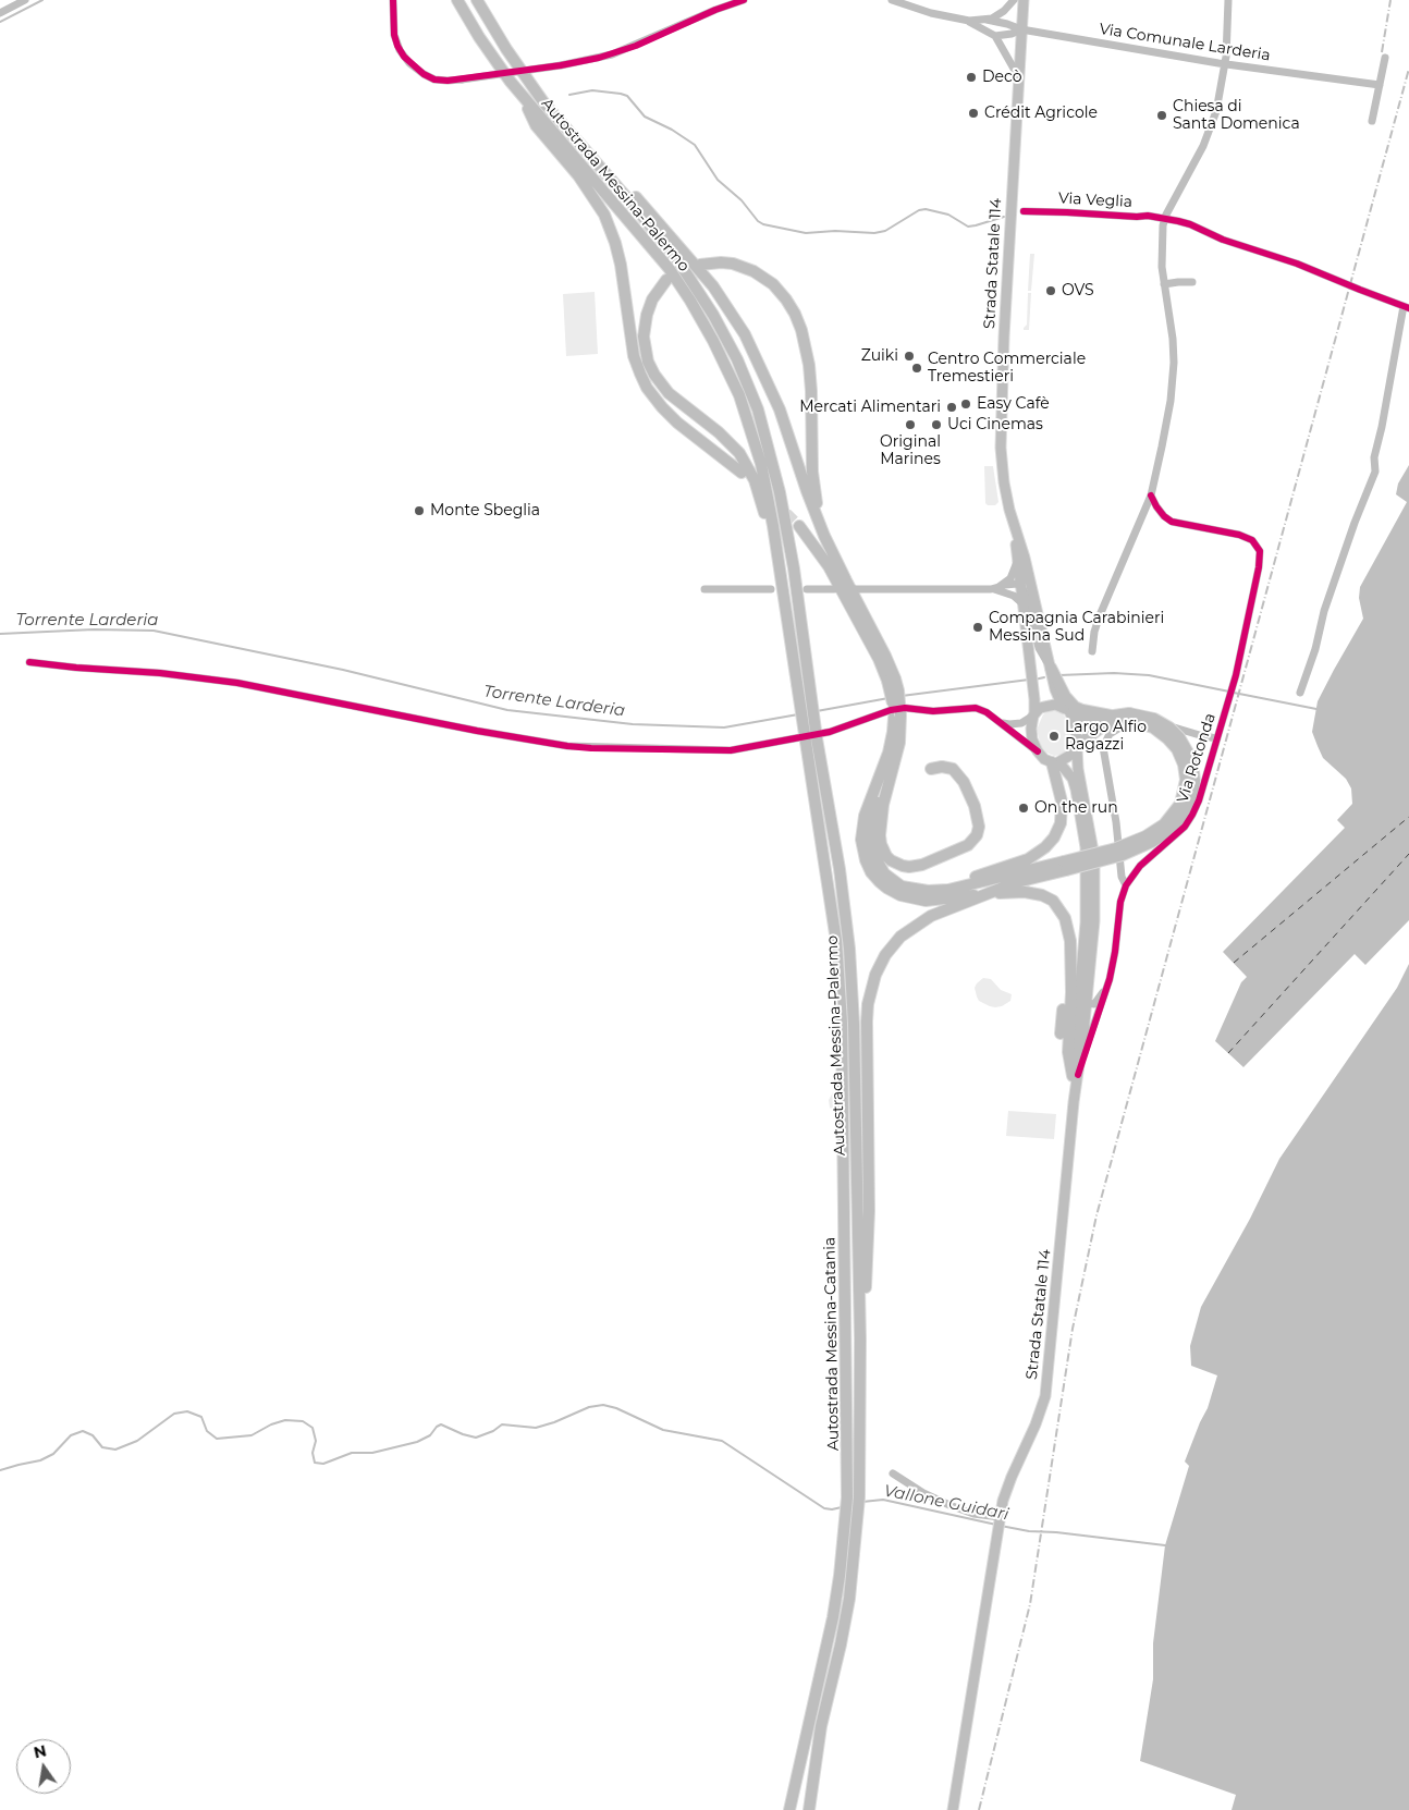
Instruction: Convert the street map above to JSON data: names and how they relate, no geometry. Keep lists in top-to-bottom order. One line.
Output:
{"streets":{"highway":["Autostrada Messina-Palermo","Autostrada Messina-Catania"],"main road":["Strada Statale 114"],"street":["Via Comunale Larderia","Via Veglia","Via Rotonda"]},"crossings":[["Via Comunale Larderia","Strada Statale 114"],["Autostrada Messina-Palermo","Autostrada Messina-Catania"],["Strada Statale 114","Via Rotonda"]],"water":["Torrente Larderia","Vallone Guidari"],"places":["Decò","Crédit Agricole","Chiesa di Santa Domenica","OVS","Zuiki","Centro Commerciale Tremestieri","Easy Cafè","Mercati Alimentari","Original Marines","Uci Cinemas","Monte Sbeglia","Compagnia Carabinieri Messina Sud","Largo Alfio Ragazzi","On the run"],"north":"top"}
